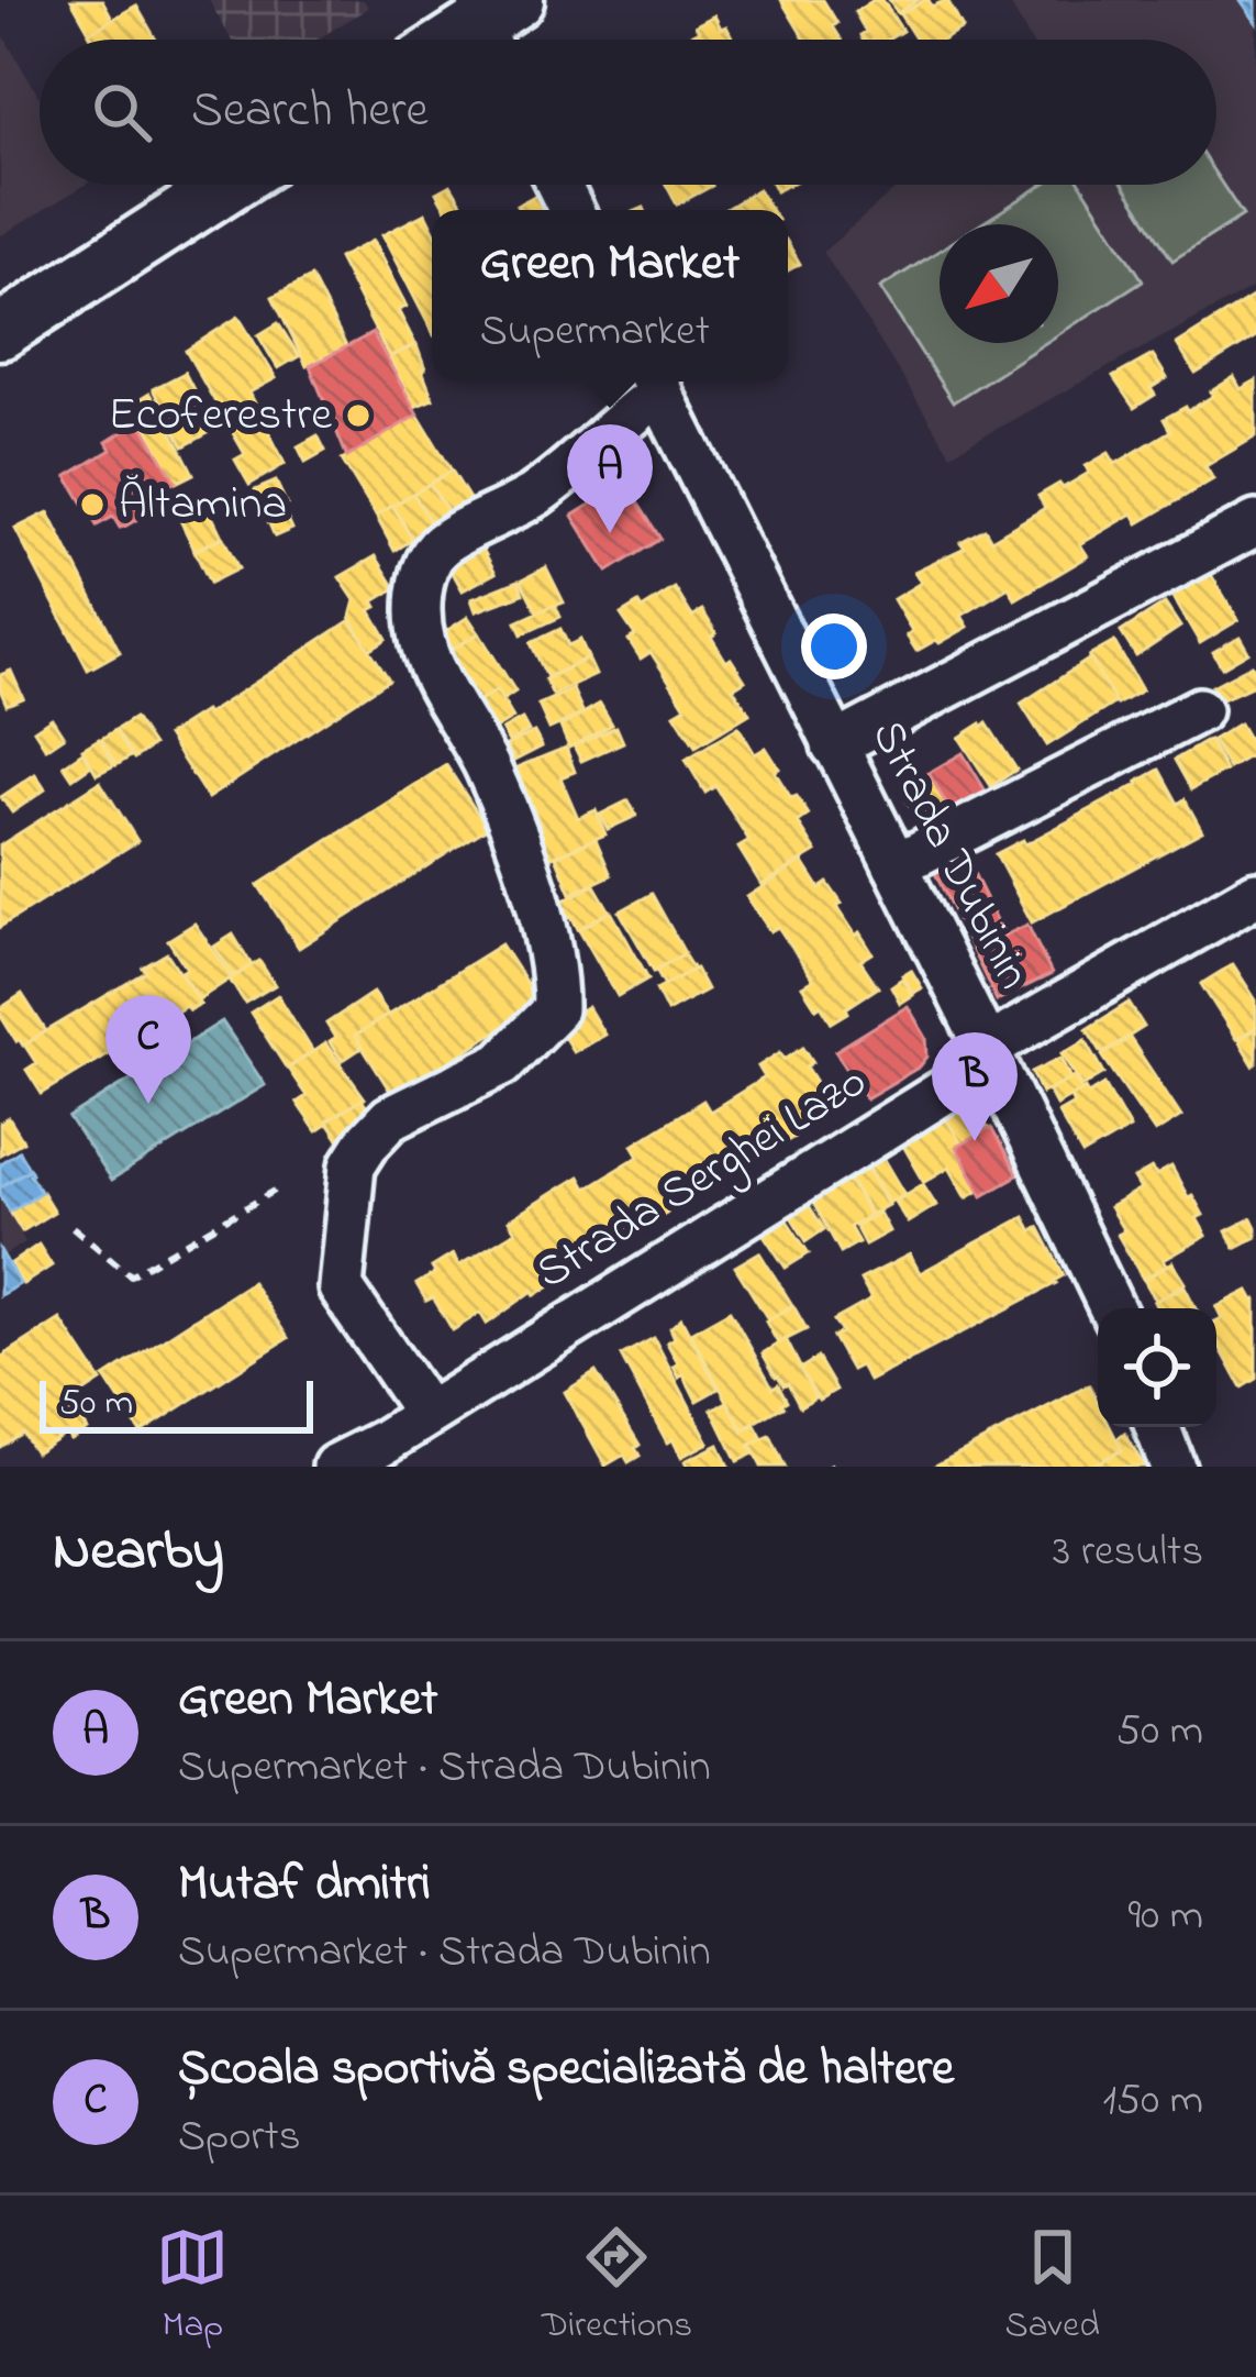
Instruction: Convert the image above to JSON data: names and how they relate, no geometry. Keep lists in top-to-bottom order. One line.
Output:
{"streets":{"street":["Strada Dubinin","Strada Serghei Lazo"]},"crossings":[["Strada Dubinin","Strada Serghei Lazo"]],"places":["Ecoferestre","Ăltamina"],"scale_bar":"50 m","north":"bottom left","page":{"search":"Search here","popup":["Green Market","Supermarket"],"pins":["A","C","B"],"scale":"50 m","heading":["Nearby","3 results"],"list":[{"mark":"A","name":"Green Market","note":"Supermarket · Strada Dubinin","value":"50 m"},{"mark":"B","name":"Mutaf dmitri","note":"Supermarket · Strada Dubinin","value":"90 m"},{"mark":"C","name":"Școala sportivă specializată de haltere","note":"Sports","value":"150 m"}],"nav":["Map","Directions","Saved"]}}
